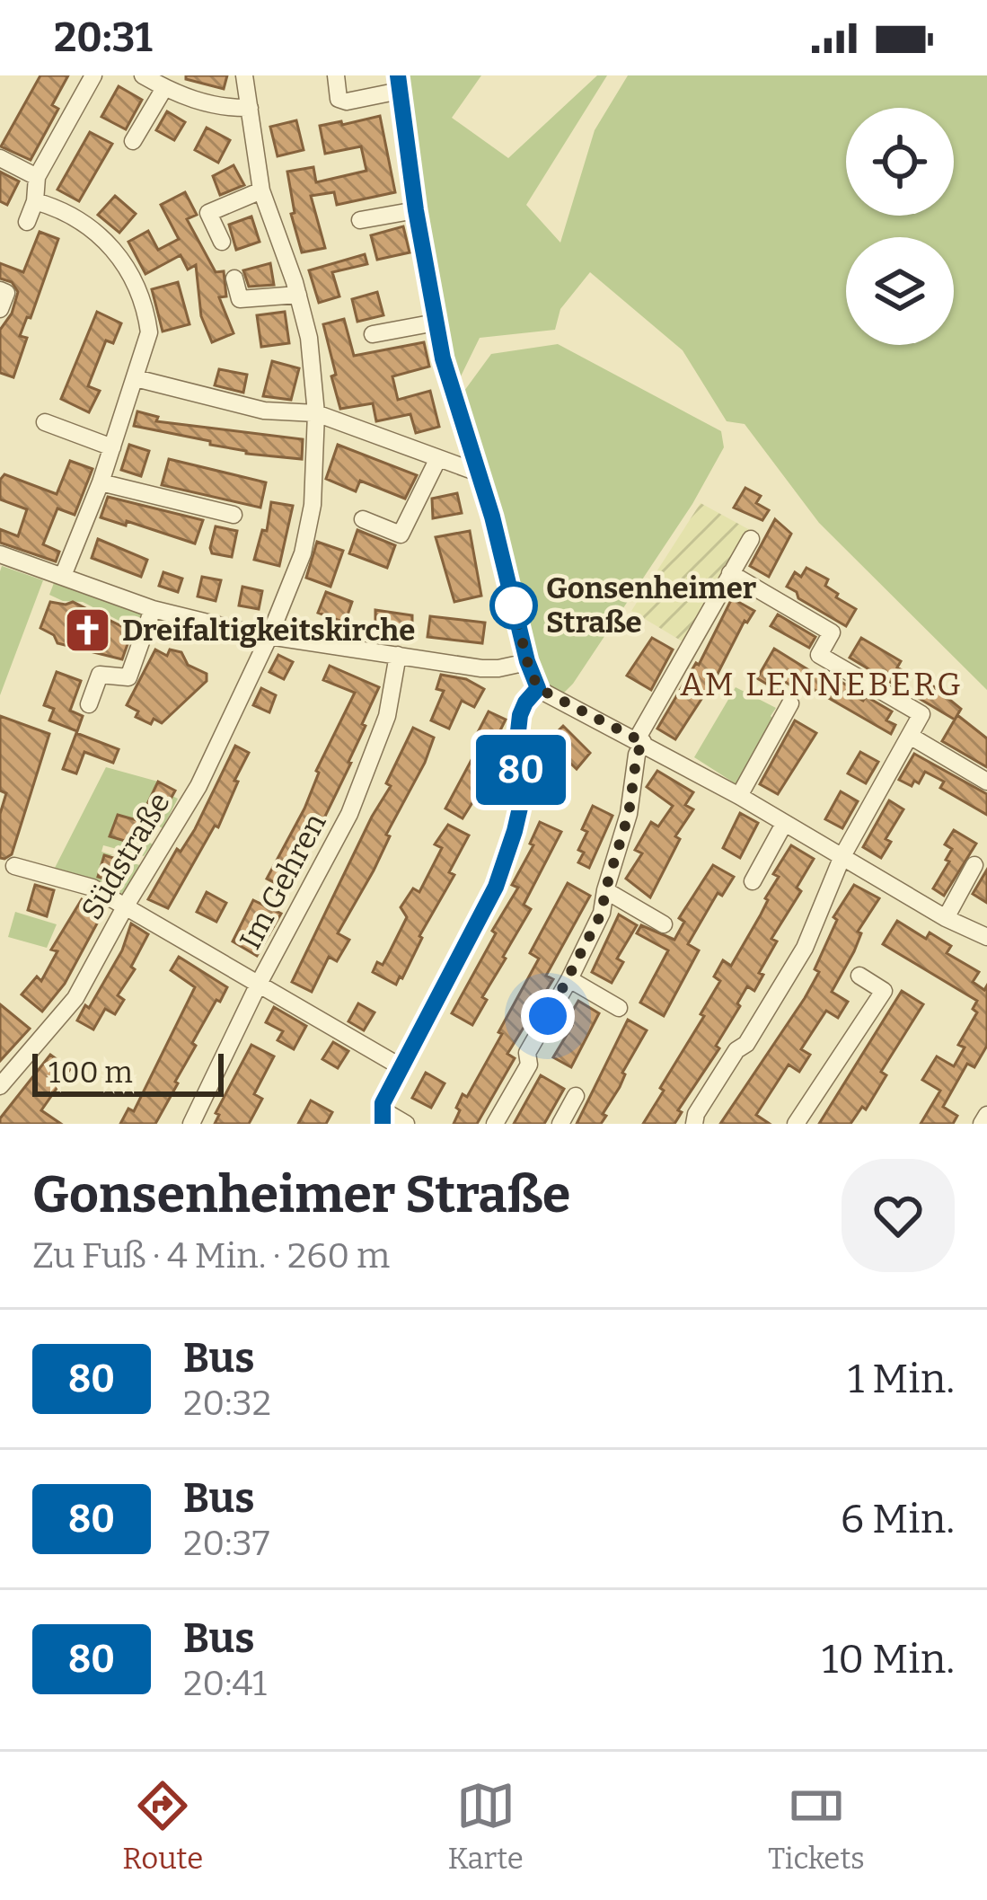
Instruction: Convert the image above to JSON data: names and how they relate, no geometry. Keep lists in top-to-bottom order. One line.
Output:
{"streets":{"street":["Südstraße","Im Gehren"]},"districts":["AM LENNEBERG"],"places":{"other":["Gonsenheimer Straße"],"church":["Dreifaltigkeitskirche"]},"lines":["bus line 80"],"scale_bar":"100 m","page":{"status":"20:31","on_map":"80","scale":"100 m","heading":["Gonsenheimer Straße","Zu Fuß · 4 Min. · 260 m"],"list":[{"mark":"80","name":"Bus","note":"20:32","value":"1 Min."},{"mark":"80","name":"Bus","note":"20:37","value":"6 Min."},{"mark":"80","name":"Bus","note":"20:41","value":"10 Min."}],"tabs":["Route","Karte","Tickets"]}}
